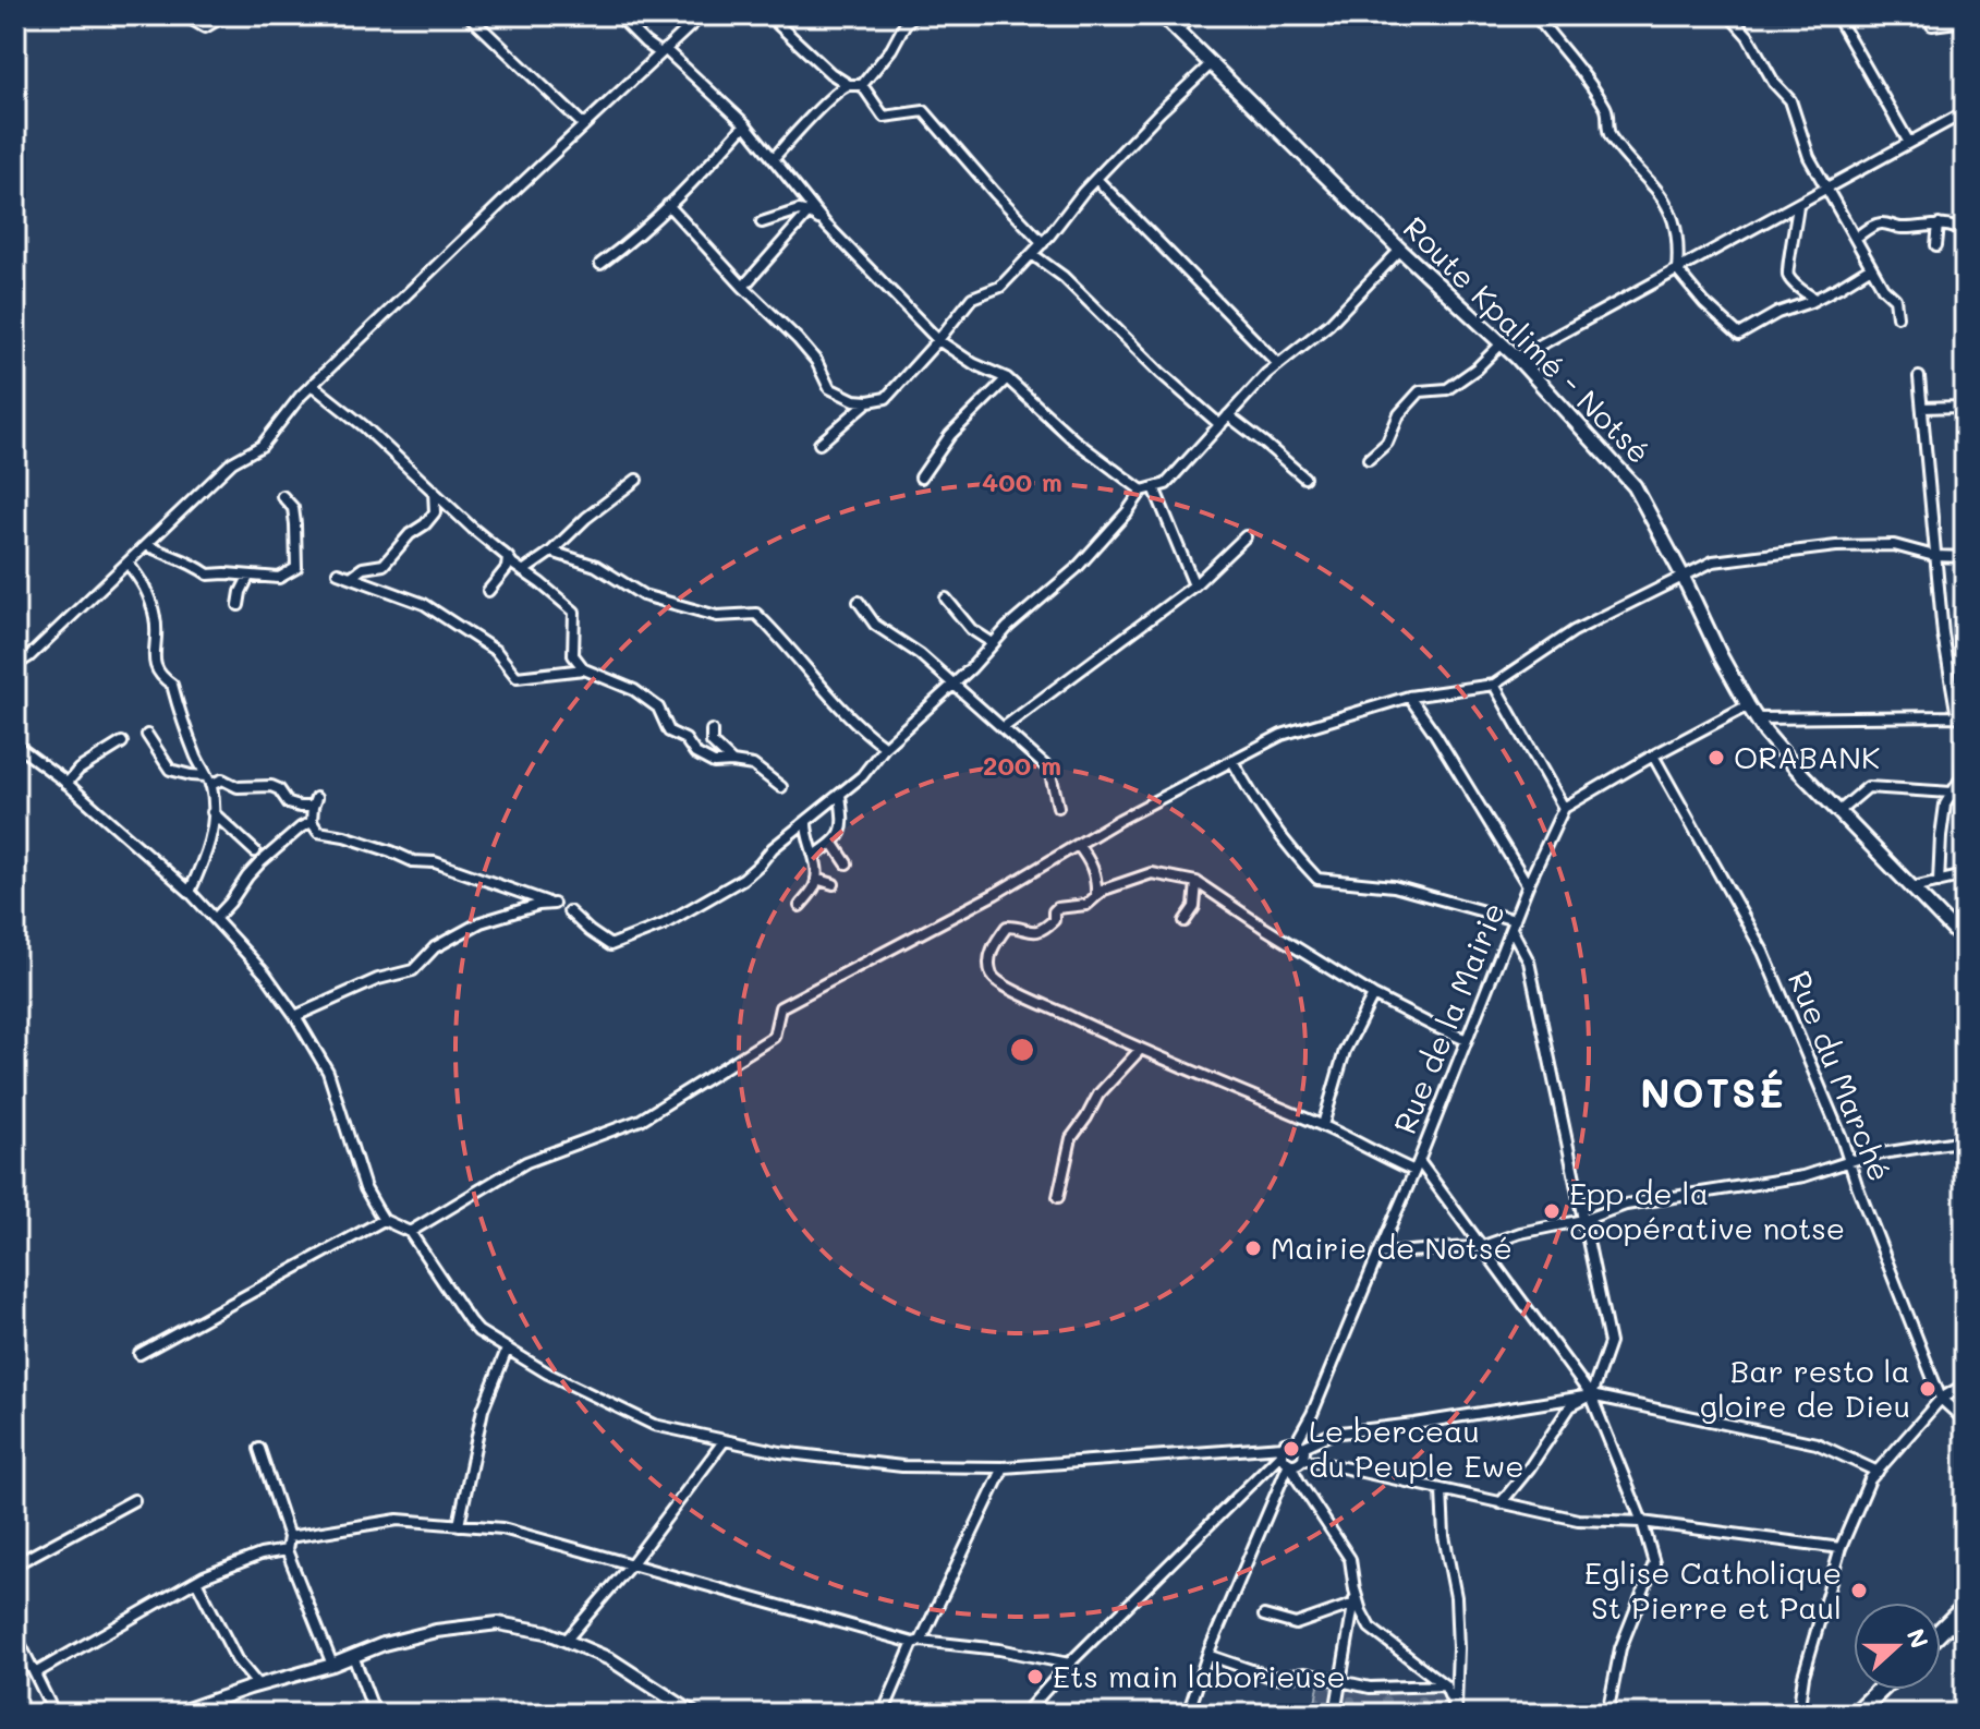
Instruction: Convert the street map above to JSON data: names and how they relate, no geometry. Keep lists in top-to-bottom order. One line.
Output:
{"streets":{"main road":["Route Kpalimé - Notsé"],"street":["Rue de la Mairie","Rue du Marché"]},"districts":["NOTSÉ"],"places":["ORABANK","Epp de la coopérative notse","Mairie de Notsé","Bar resto la gloire de Dieu","Le berceau du Peuple Ewe","Eglise Catholique St Pierre et Paul","Ets main laborieuse"],"north":"right","rings":["400 m","200 m"]}
